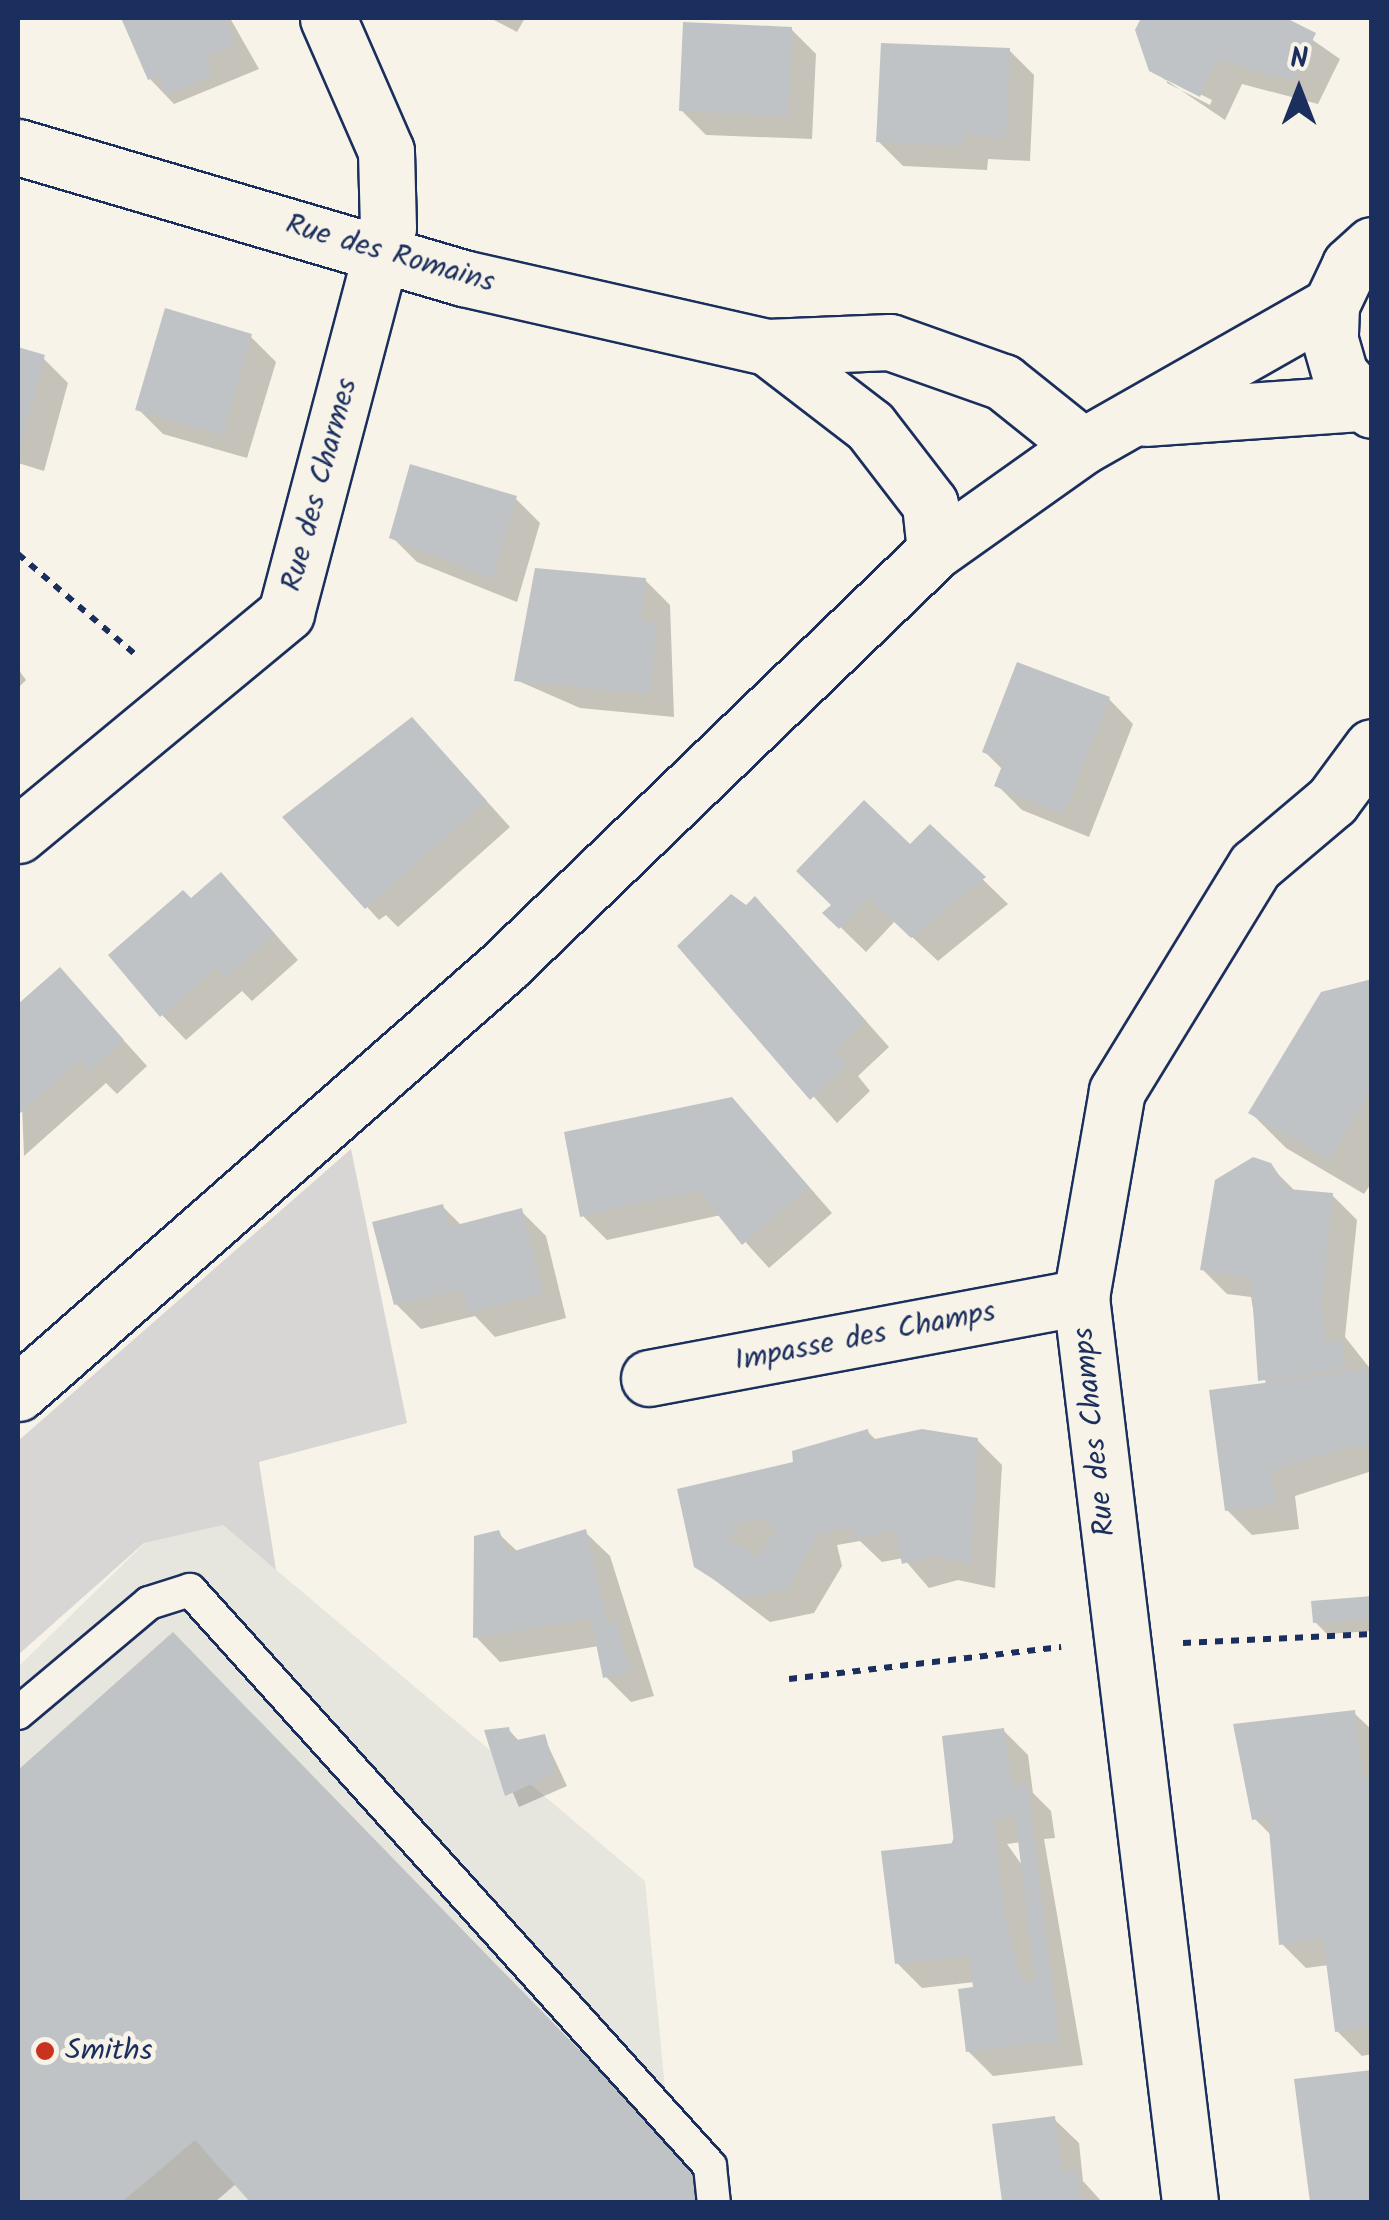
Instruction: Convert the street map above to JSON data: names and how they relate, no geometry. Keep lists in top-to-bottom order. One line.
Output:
{"streets":{"street":["Rue des Romains","Rue des Charmes","Impasse des Champs","Rue des Champs"]},"crossings":[["Rue des Romains","Rue des Charmes"],["Impasse des Champs","Rue des Champs"]],"places":["Smiths"],"north":"top"}
